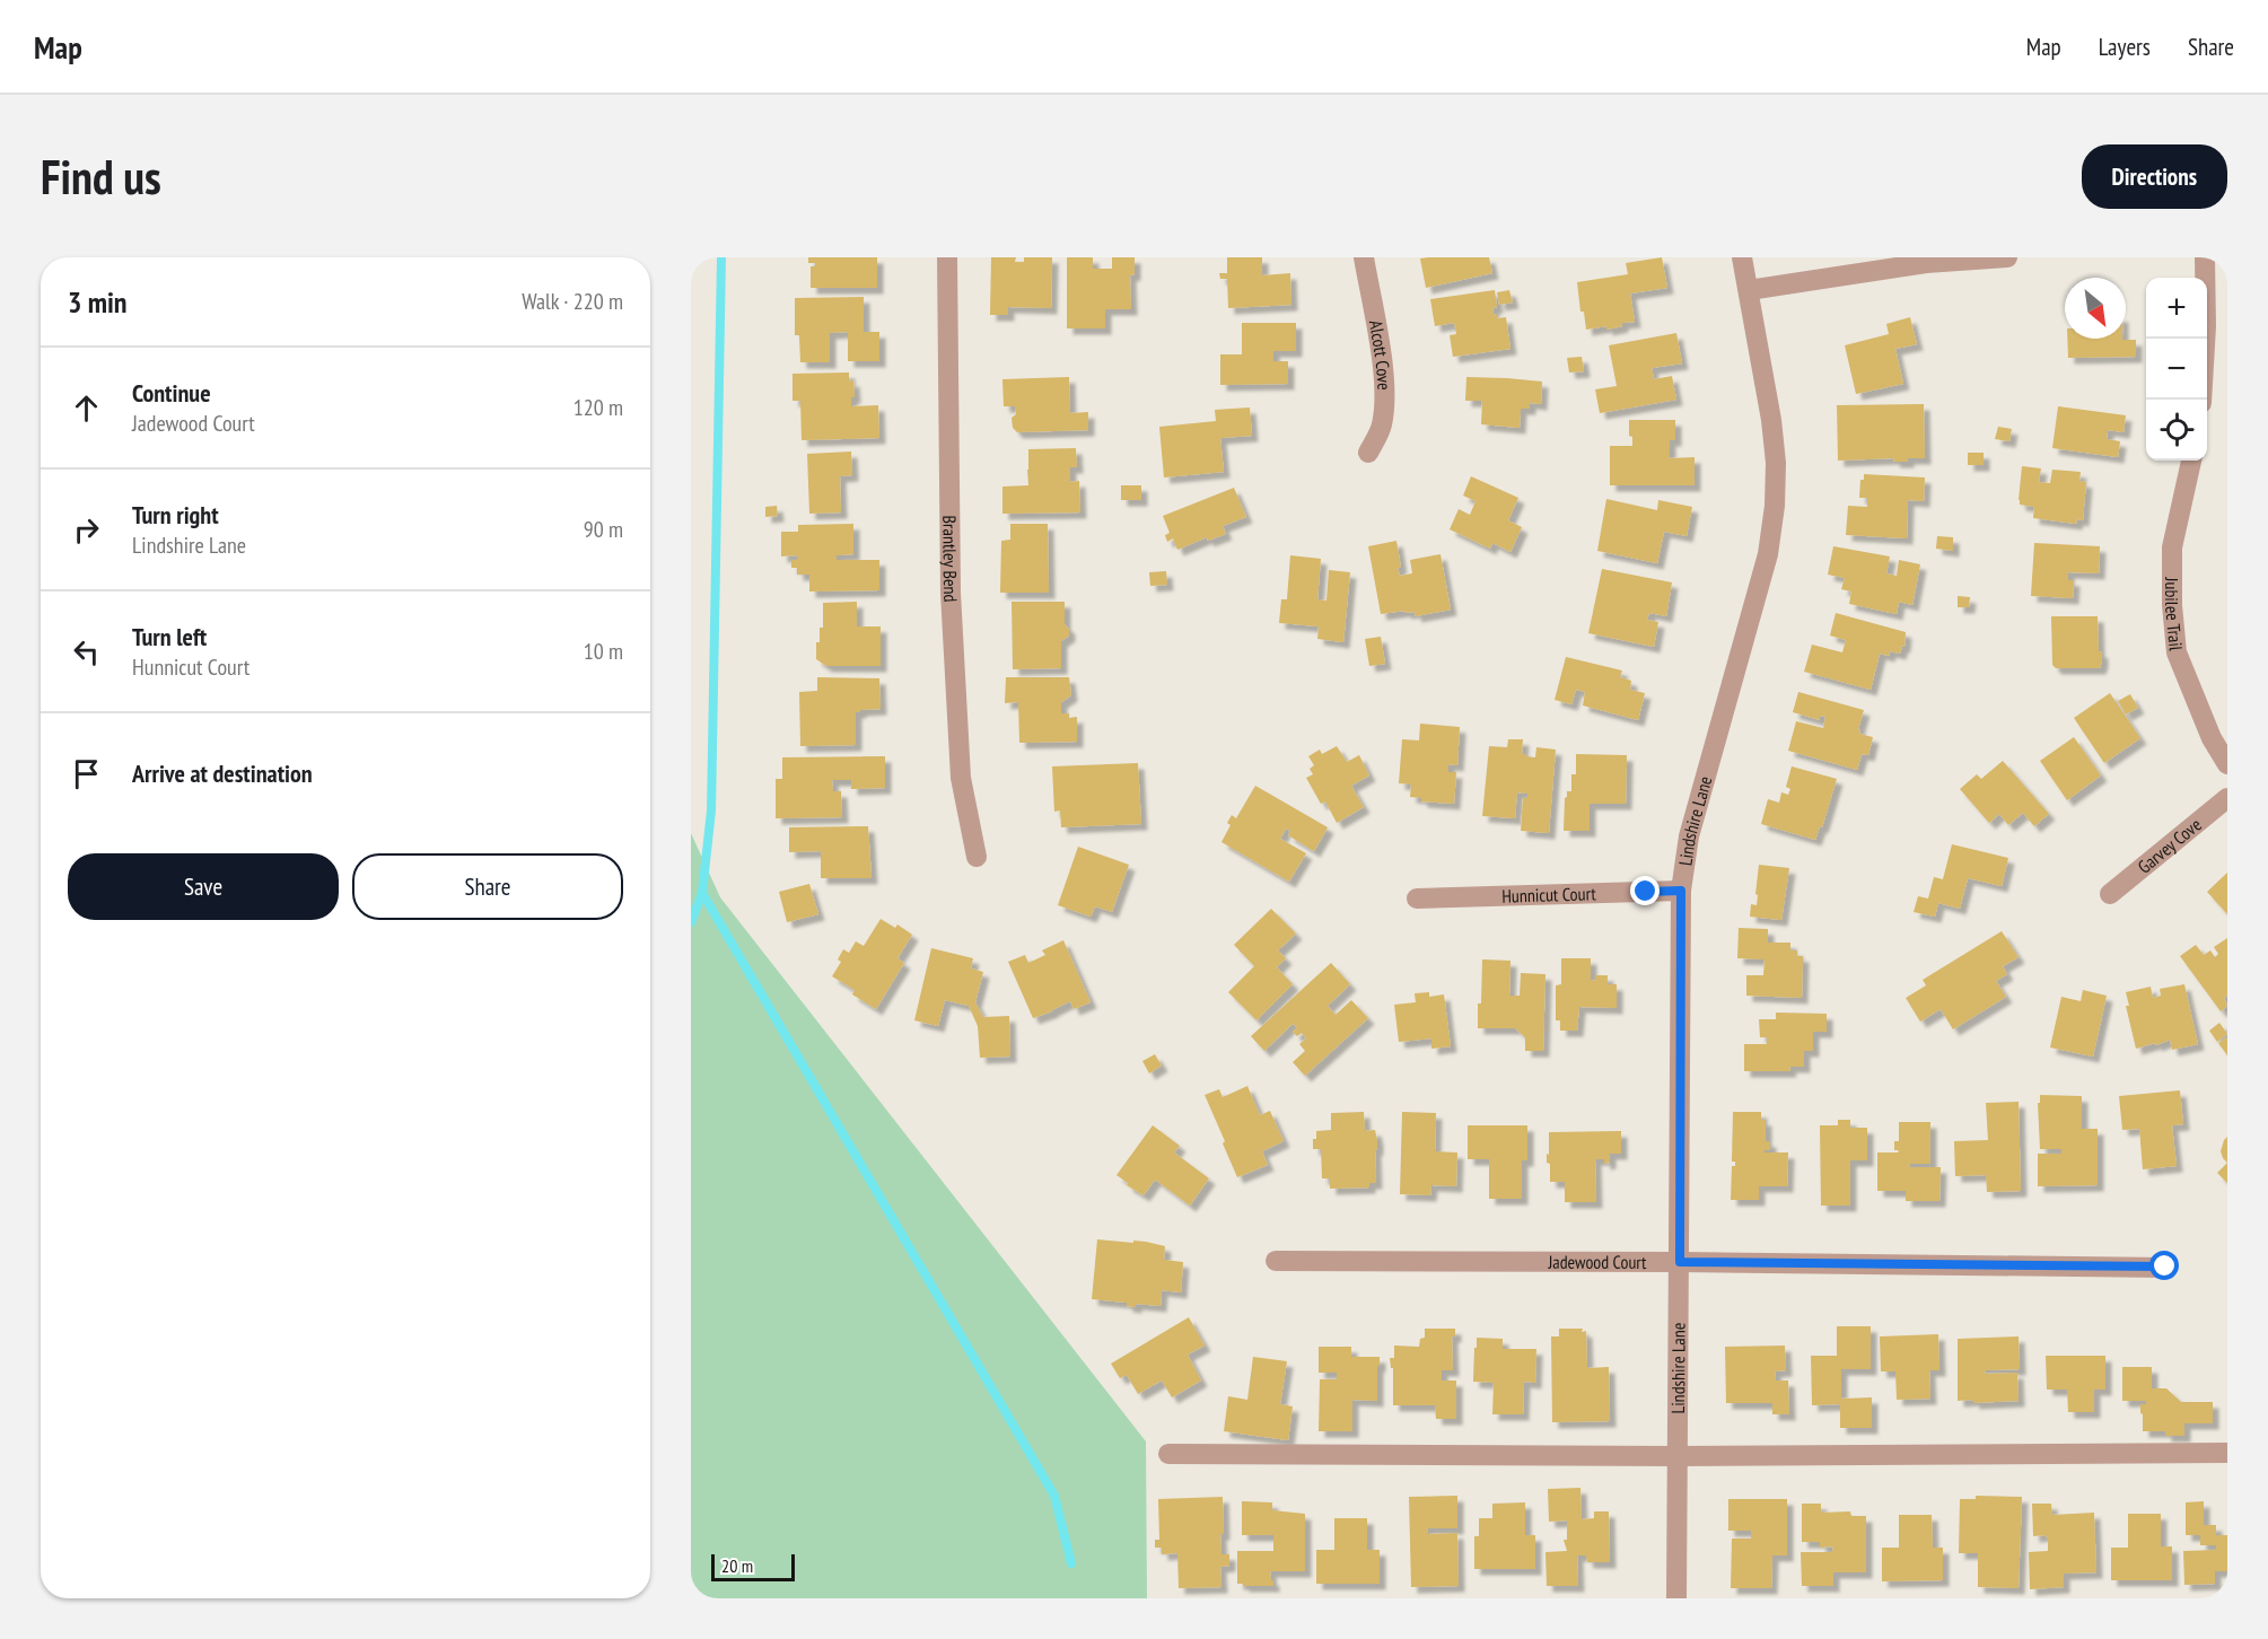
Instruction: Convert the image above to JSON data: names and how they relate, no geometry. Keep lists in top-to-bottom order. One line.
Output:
{"streets":{"street":["Alcott Cove","Brantley Bend","Jubilee Trail","Lindshire Lane","Garvey Cove","Hunnicut Court","Jadewood Court"]},"crossings":[["Lindshire Lane","Hunnicut Court"],["Lindshire Lane","Jadewood Court"]],"scale_bar":"20 m","north":"bottom right","page":{"header":"Map","nav":["Map","Layers","Share"],"buttons":["Directions",["Save","Share"]],"title":"Find us","heading":["3 min","Walk · 220 m"],"map_buttons":["+","−"],"list":[["Continue","Jadewood Court","120 m"],["Turn right","Lindshire Lane","90 m"],["Turn left","Hunnicut Court","10 m"],"Arrive at destination"],"scale":"20 m"}}
